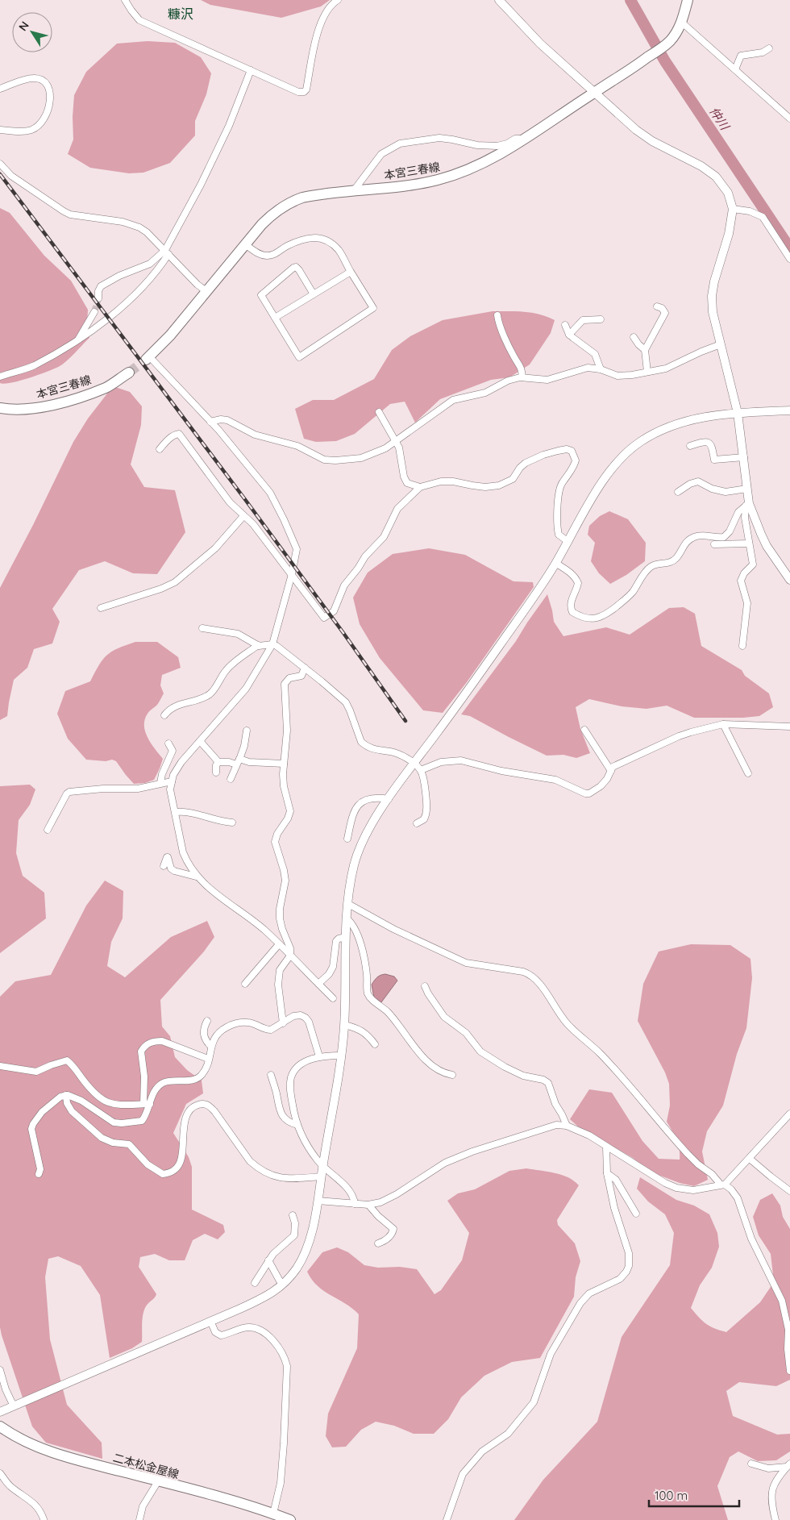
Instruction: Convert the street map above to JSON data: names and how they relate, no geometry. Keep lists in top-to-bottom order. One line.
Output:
{"streets":{"main road":["本宮三春線","二本松金屋線"]},"districts":["糠沢"],"water":["仲川"],"scale_bar":"100 m","north":"top left"}
